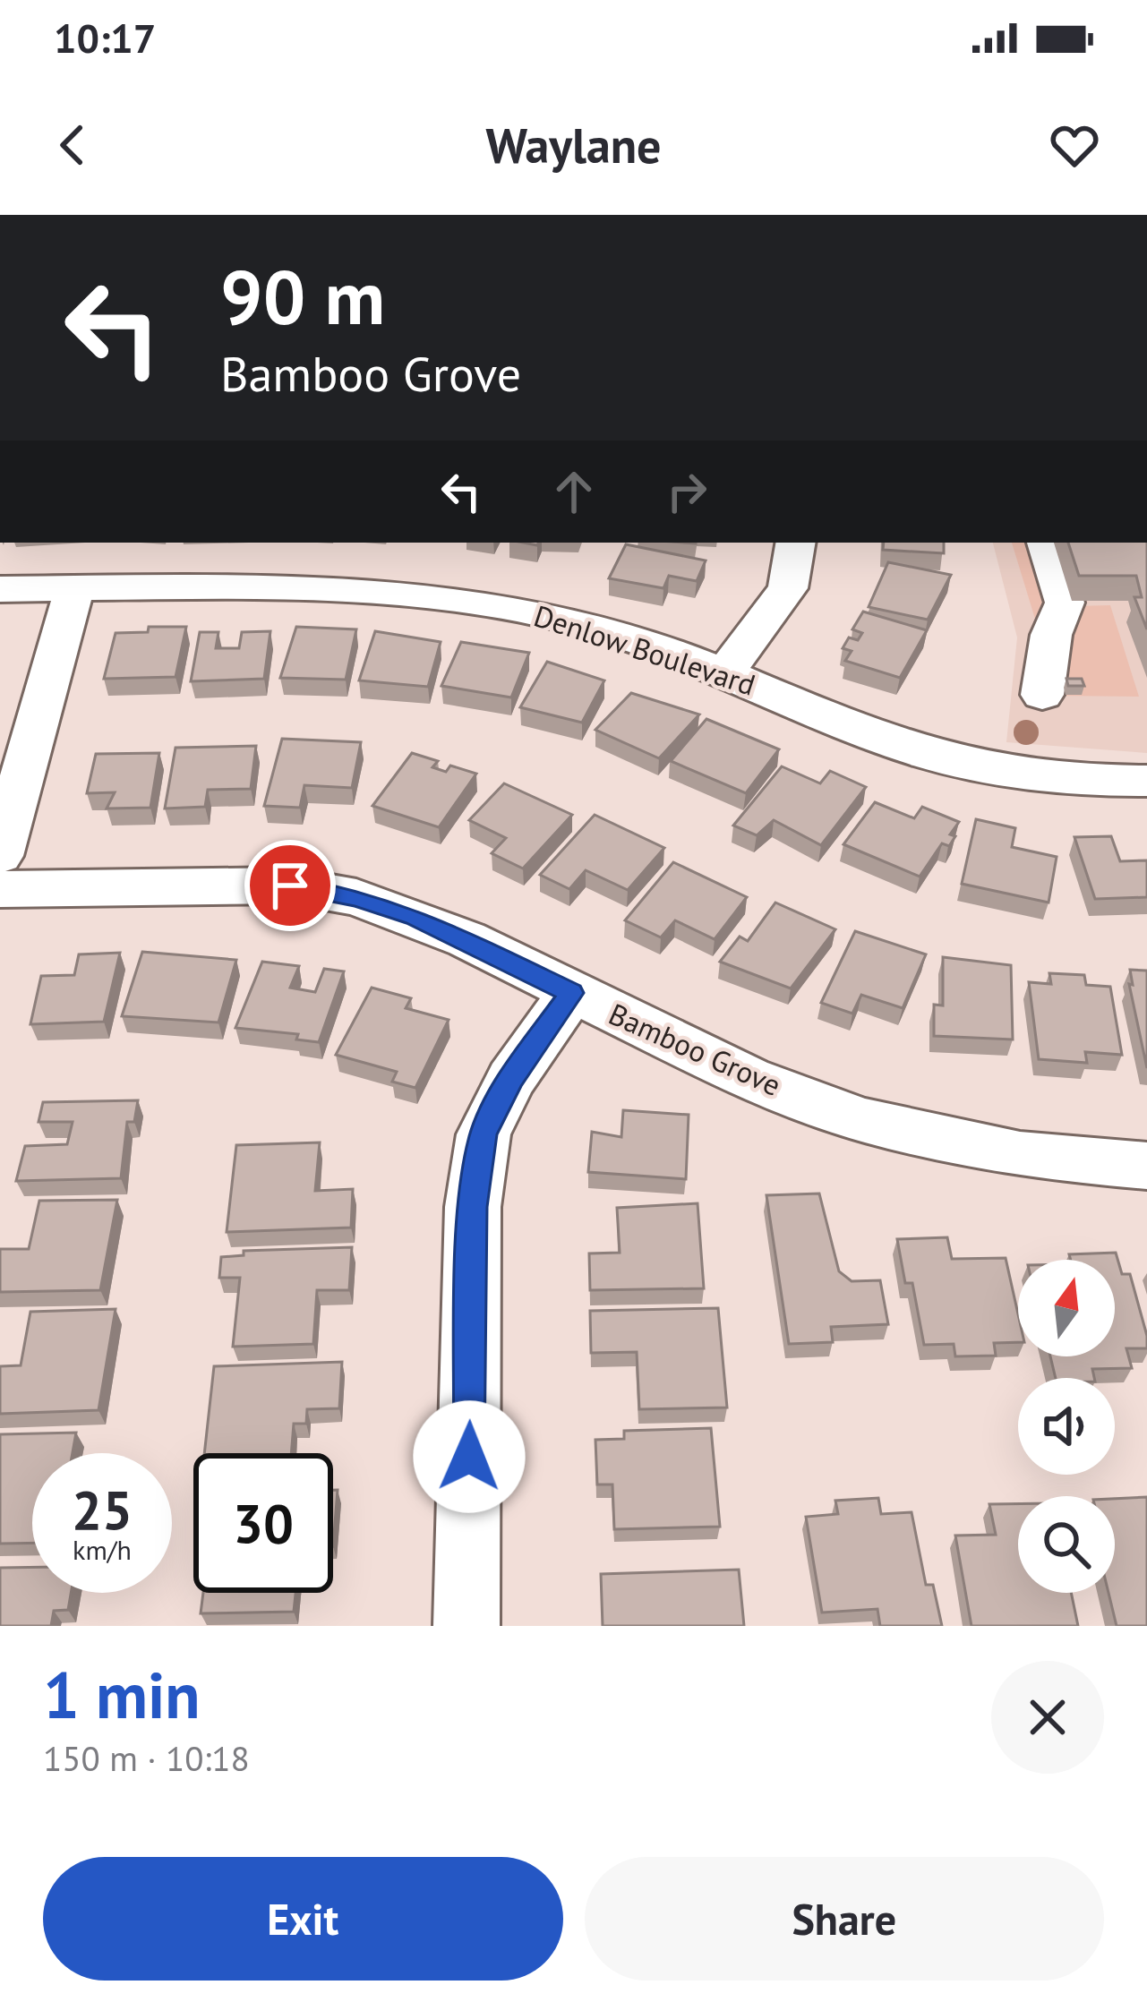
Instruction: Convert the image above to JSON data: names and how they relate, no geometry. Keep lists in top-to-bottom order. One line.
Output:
{"streets":{"street":["Denlow Boulevard","Bamboo Grove"]},"north":"top","page":{"status":"10:17","header":"Waylane","turn":["90 m","Bamboo Grove"],"speed":"25 km/h","limit":"30","heading":["1 min","150 m · 10:18"],"buttons":["Exit","Share"]}}
